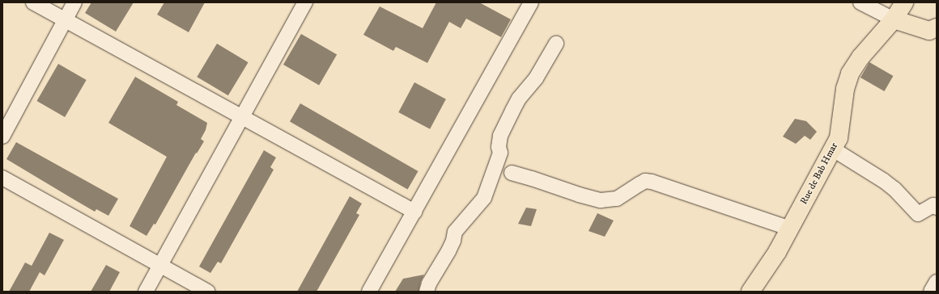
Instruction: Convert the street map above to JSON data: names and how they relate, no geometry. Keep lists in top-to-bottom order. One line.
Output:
{"streets":{"main road":["Rue de Bab Hmar"]}}
